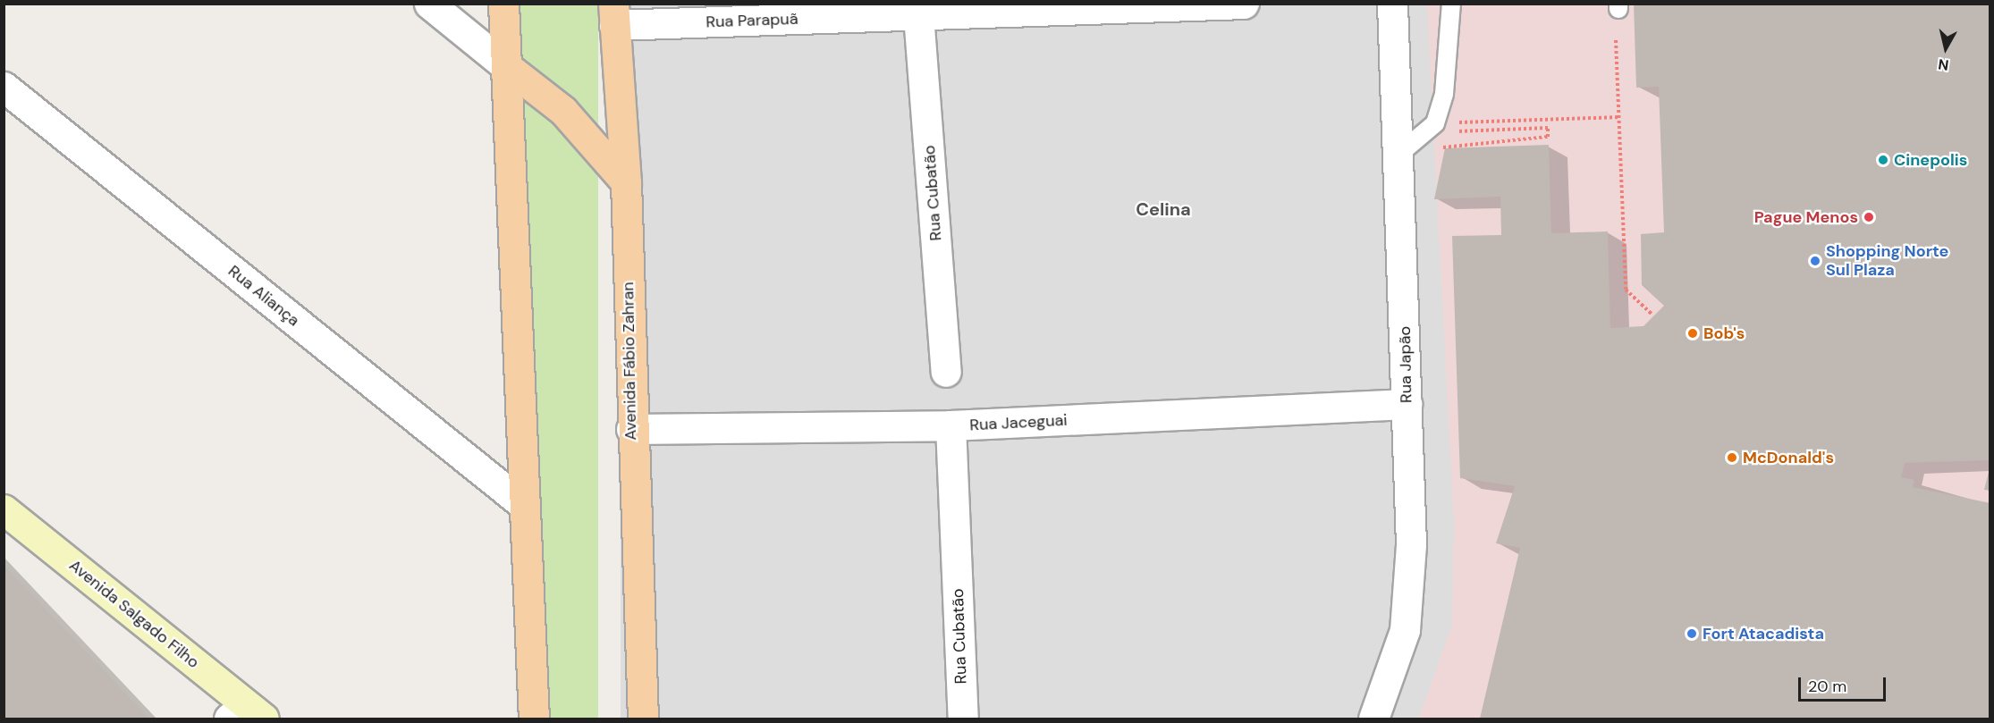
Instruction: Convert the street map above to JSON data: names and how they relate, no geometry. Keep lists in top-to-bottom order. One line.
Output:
{"streets":{"main road":["Avenida Fábio Zahran","Avenida Salgado Filho"],"street":["Rua Parapuã","Rua Cubatão","Rua Aliança","Rua Japão","Rua Jaceguai"]},"crossings":[["Rua Parapuã","Rua Cubatão"],["Rua Parapuã","Avenida Fábio Zahran"],["Rua Cubatão","Rua Jaceguai"],["Avenida Fábio Zahran","Rua Jaceguai"],["Rua Japão","Rua Jaceguai"]],"districts":["Celina"],"places":["Cinepolis","Pague Menos","Shopping Norte Sul Plaza","Bob's","McDonald's","Fort Atacadista"],"scale_bar":"20 m","north":"bottom"}
